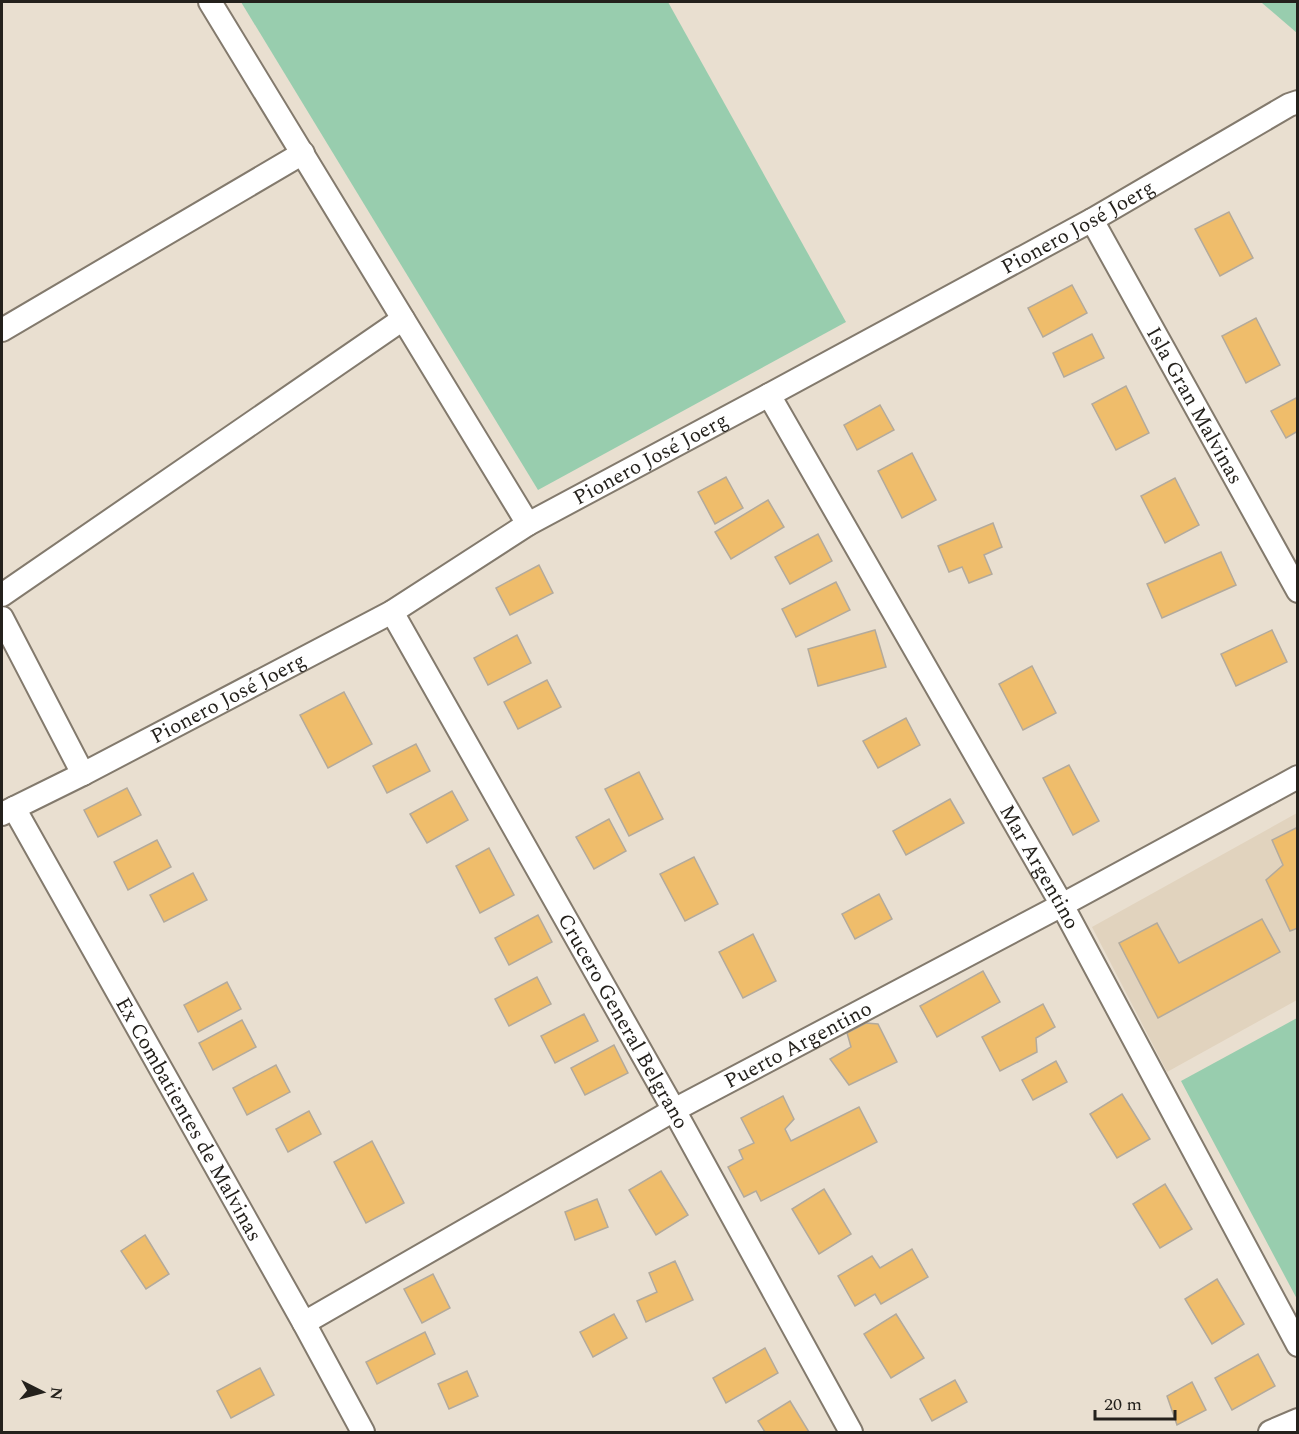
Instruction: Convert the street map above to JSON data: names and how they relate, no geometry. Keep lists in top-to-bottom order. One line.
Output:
{"streets":{"street":["Pionero José Joerg","Isla Gran Malvinas","Mar Argentino","Crucero General Belgrano","Puerto Argentino","Ex Combatientes de Malvinas"]},"crossings":[["Pionero José Joerg","Isla Gran Malvinas"],["Pionero José Joerg","Mar Argentino"],["Pionero José Joerg","Crucero General Belgrano"],["Pionero José Joerg","Ex Combatientes de Malvinas"],["Mar Argentino","Puerto Argentino"],["Crucero General Belgrano","Puerto Argentino"],["Puerto Argentino","Ex Combatientes de Malvinas"]],"scale_bar":"20 m","north":"right"}
